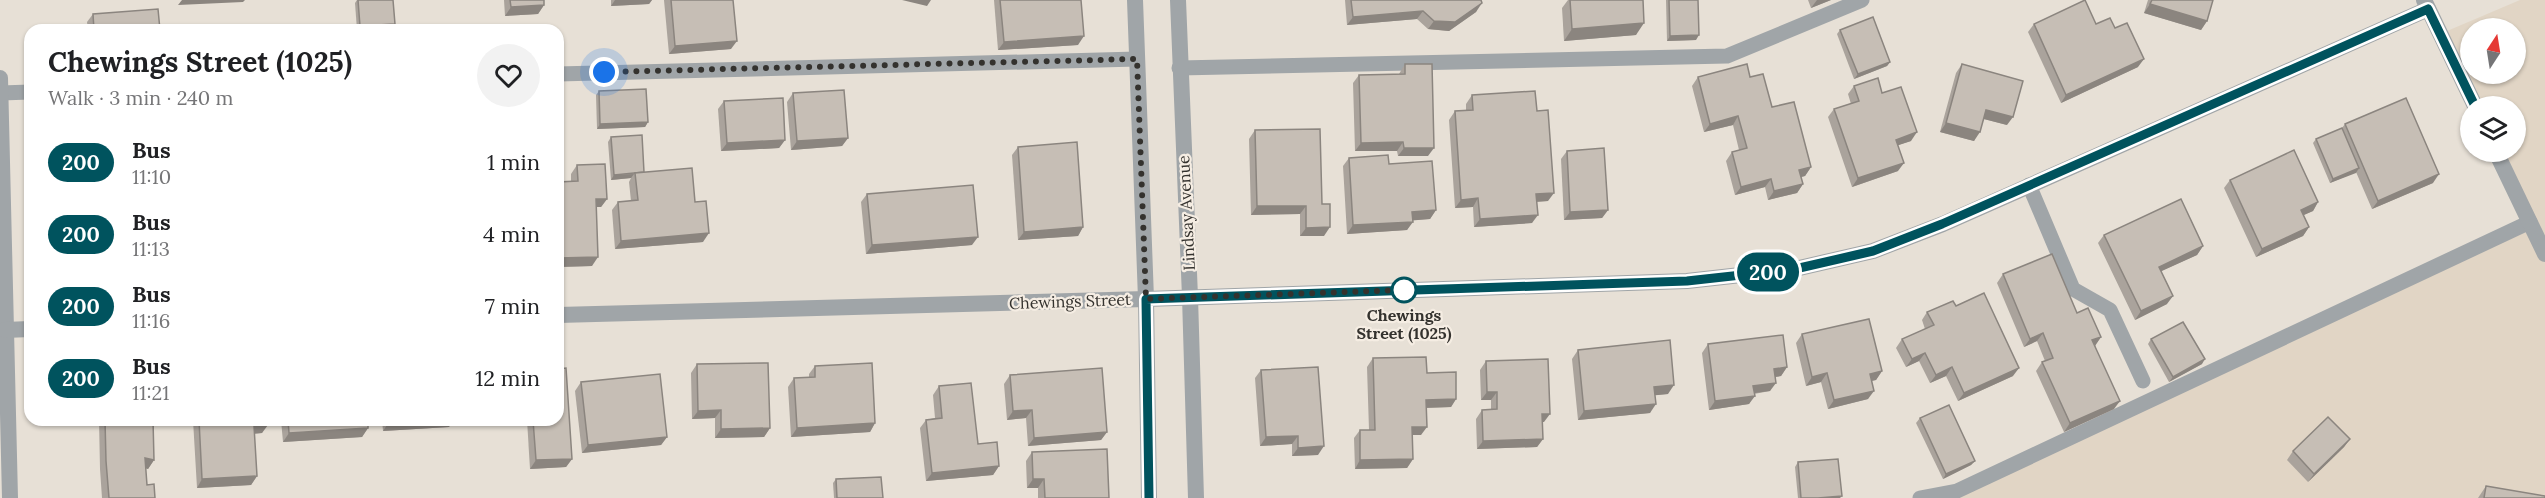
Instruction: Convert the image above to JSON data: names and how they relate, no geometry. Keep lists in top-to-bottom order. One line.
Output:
{"streets":{"street":["Lindsay Avenue","Chewings Street"]},"crossings":[["Lindsay Avenue","Chewings Street"]],"places":["Chewings Street (1025)"],"lines":["bus line 200"],"north":"top","page":{"on_map":"200","heading":["Chewings Street (1025)","Walk · 3 min · 240 m"],"list":[{"mark":"200","name":"Bus","note":"11:10","value":"1 min"},{"mark":"200","name":"Bus","note":"11:13","value":"4 min"},{"mark":"200","name":"Bus","note":"11:16","value":"7 min"},{"mark":"200","name":"Bus","note":"11:21","value":"12 min"}]}}
